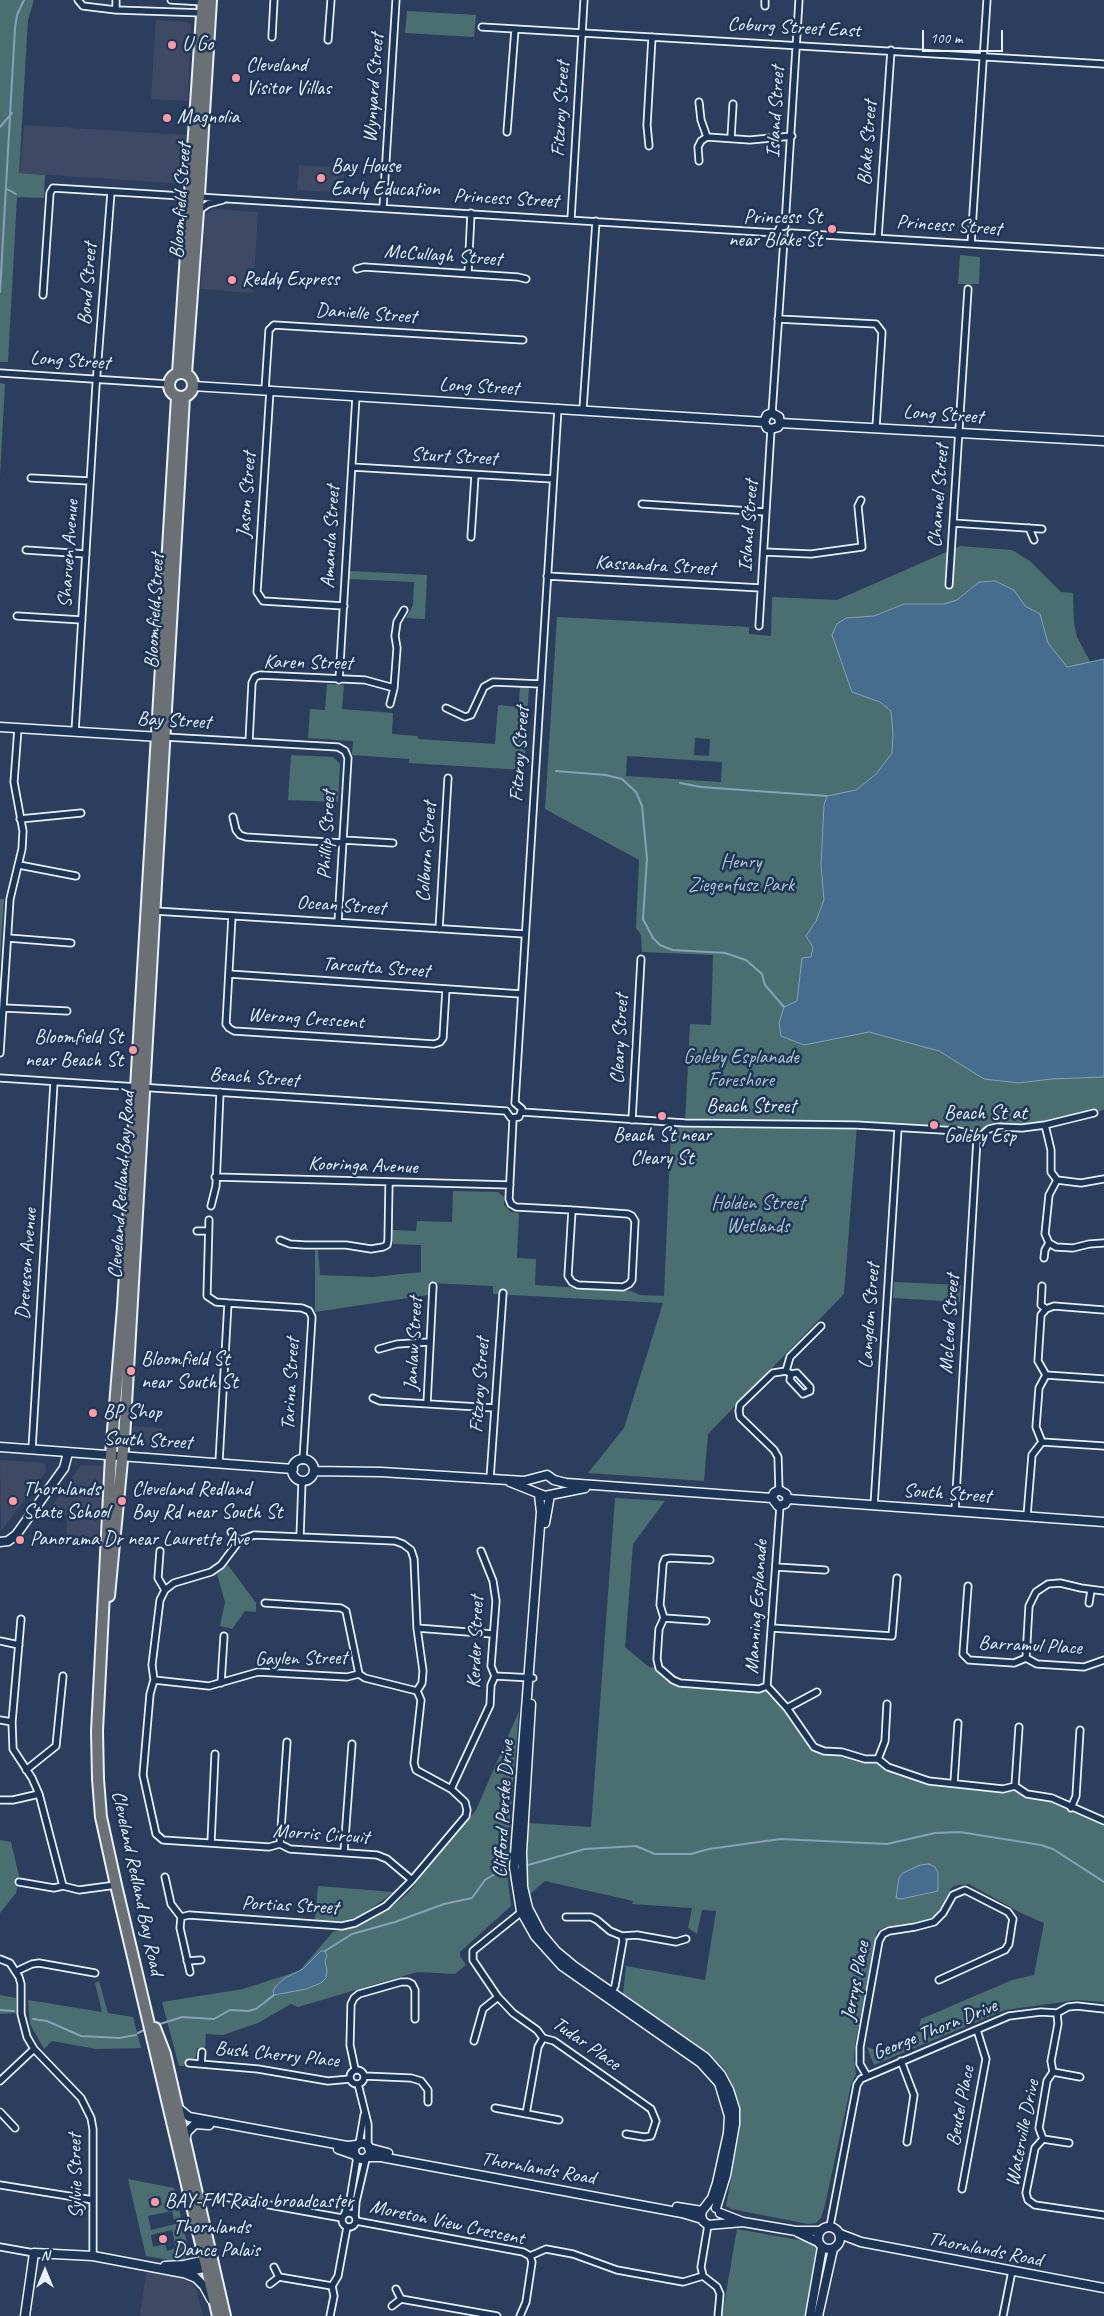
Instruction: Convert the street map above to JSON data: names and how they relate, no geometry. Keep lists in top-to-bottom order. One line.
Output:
{"streets":{"highway":["Bloomfield Street","Cleveland Redland Bay Road"],"street":["Coburg Street East","Wynyard Street","Fitzroy Street","Island Street","Blake Street","Princess Street","McCullagh Street","Bond Street","Danielle Street","Long Street","Sturt Street","Jason Street","Channel Street","Amanda Street","Sharven Avenue","Kassandra Street","Karen Street","Bay Street","Phillip Street","Colburn Street","Ocean Street","Tarcutta Street","Werong Crescent","Cleary Street","Beach Street","Kooringa Avenue","Drevesen Avenue","Langdon Street","McLeod Street","Janlaw Street","Tarina Street","South Street","Manning Esplanade","Kerder Street","Barramul Place","Gaylen Street","Clifford Perske Drive","Morris Circuit","Portias Street","Jerrys Place","George Thorn Drive","Tudar Place","Bush Cherry Place","Beutel Place","Waterville Drive","Thornlands Road","Sylvie Street","Moreton View Crescent"]},"crossings":[["Coburg Street East","Fitzroy Street"],["Coburg Street East","Island Street"],["Coburg Street East","Blake Street"],["Wynyard Street","Princess Street"],["Fitzroy Street","Princess Street"],["Fitzroy Street","Long Street"],["Fitzroy Street","Sturt Street"],["Fitzroy Street","Kassandra Street"],["Fitzroy Street","Ocean Street"],["Fitzroy Street","Tarcutta Street"],["Fitzroy Street","Beach Street"],["Island Street","Princess Street"],["Island Street","Long Street"],["Island Street","Kassandra Street"],["Blake Street","Princess Street"],["Princess Street","Bloomfield Street"],["Princess Street","Bond Street"],["Bloomfield Street","Long Street"],["Bloomfield Street","Bay Street"],["Bloomfield Street","Cleveland Redland Bay Road"],["Bond Street","Long Street"],["Bond Street","Sharven Avenue"],["Danielle Street","Long Street"],["Danielle Street","Jason Street"],["Long Street","Jason Street"],["Long Street","Channel Street"],["Long Street","Amanda Street"],["Long Street","Sharven Avenue"],["Sturt Street","Amanda Street"],["Jason Street","Amanda Street"],["Amanda Street","Karen Street"],["Sharven Avenue","Bay Street"],["Karen Street","Bay Street"],["Bay Street","Phillip Street"],["Bay Street","Cleveland Redland Bay Road"],["Phillip Street","Ocean Street"],["Colburn Street","Ocean Street"],["Ocean Street","Werong Crescent"],["Ocean Street","Cleveland Redland Bay Road"],["Tarcutta Street","Werong Crescent"],["Cleary Street","Beach Street"],["Beach Street","Cleveland Redland Bay Road"],["Beach Street","Drevesen Avenue"],["Beach Street","Langdon Street"],["Beach Street","McLeod Street"],["Cleveland Redland Bay Road","South Street"],["Cleveland Redland Bay Road","Thornlands Road"],["Drevesen Avenue","South Street"],["Langdon Street","South Street"],["McLeod Street","South Street"],["Tarina Street","South Street"],["South Street","Manning Esplanade"],["Gaylen Street","Morris Circuit"],["Clifford Perske Drive","Tudar Place"],["Clifford Perske Drive","Thornlands Road"],["Morris Circuit","Portias Street"],["Jerrys Place","George Thorn Drive"],["George Thorn Drive","Beutel Place"],["George Thorn Drive","Waterville Drive"]],"parks":["Henry Ziegenfusz Park","Goleby Esplanade Foreshore","Holden Street Wetlands"],"places":["U Go","Cleveland Visitor Villas","Magnolia","Bay House Early Education","Princess St near Blake St","Reddy Express","Bloomfield St near Beach St","Beach St near Cleary St","Beach St at Goleby Esp","Bloomfield St near South St","BP Shop","Thornlands State School","Cleveland Redland Bay Rd near South St","Panorama Dr near Laurette Ave","BAY-FM Radio broadcaster","Thornlands Dance Palais"],"scale_bar":"100 m","north":"top"}
